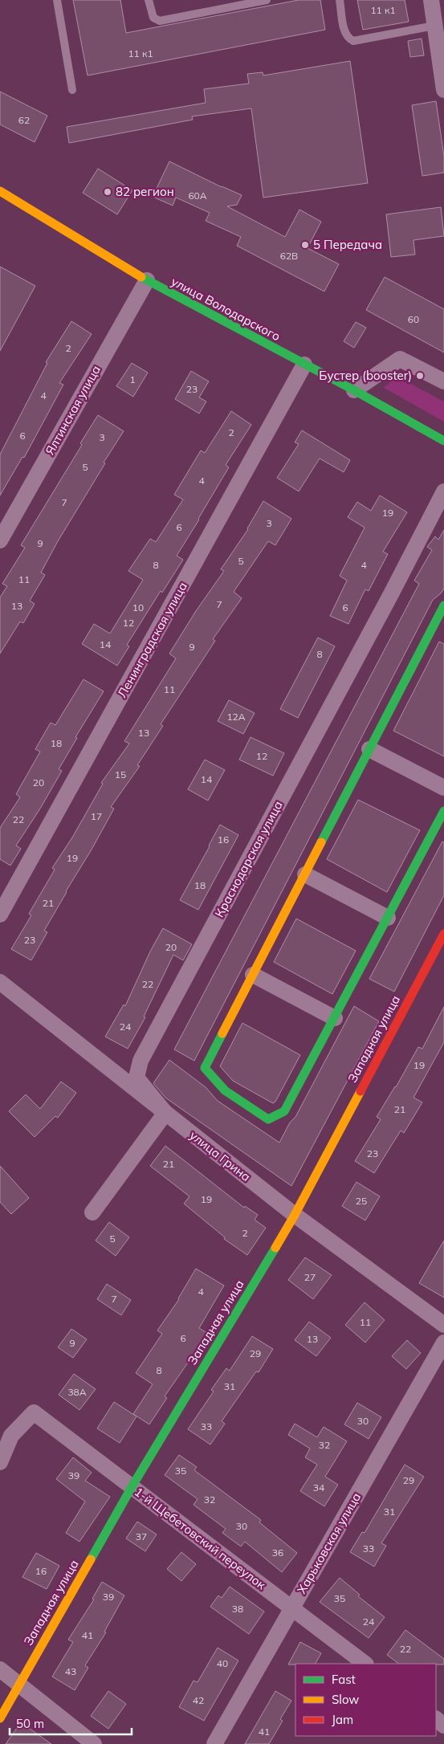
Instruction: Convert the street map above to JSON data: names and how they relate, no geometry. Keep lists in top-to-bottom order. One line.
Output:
{"streets":{"street":["улица Володарского","Ялтинская улица","Ленинградская улица","Краснодарская улица","Западная улица","улица Грина","1-й Щебетовский переулок","Харьковская улица"]},"crossings":[["улица Володарского","Ялтинская улица"],["улица Володарского","Ленинградская улица"],["Краснодарская улица","улица Грина"],["Западная улица","улица Грина"],["Западная улица","1-й Щебетовский переулок"],["1-й Щебетовский переулок","Харьковская улица"]],"places":["82 регион","5 Передача","Бустер (booster)"],"house_numbers":["11 к1","11 к1","62","60А","62B","60","2","1","23","4","2","6","3","5","4","7","19","3","6","9","5","8","4","11","7","13","10","6","12","14","9","8","11","12А","13","18","12","15","14","20","17","22","16","19","18","21","23","20","22","24","19","21","23","21","19","25","2","5","27","4","7","11","6","13","9","29","8","31","38А","30","33","32","35","39","29","34","32","31","30","37","33","36","16","39","35","38","24","41","22","40","43","42","41"],"legend":["Fast","Slow","Jam"],"scale_bar":"50 m"}
